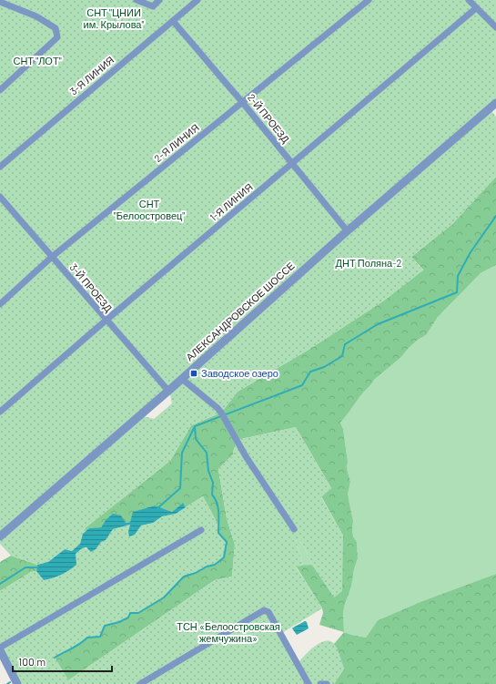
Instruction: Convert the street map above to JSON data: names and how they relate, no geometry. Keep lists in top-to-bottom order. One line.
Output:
{"streets":{"street":["3-Я ЛИНИЯ","2-Й ПРОЕЗД","2-Я ЛИНИЯ","1-Я ЛИНИЯ","3-Й ПРОЕЗД","АЛЕКСАНДРОВСКОЕ ШОССЕ"]},"crossings":[["3-Я ЛИНИЯ","2-Й ПРОЕЗД"],["2-Й ПРОЕЗД","2-Я ЛИНИЯ"],["2-Й ПРОЕЗД","1-Я ЛИНИЯ"],["2-Й ПРОЕЗД","АЛЕКСАНДРОВСКОЕ ШОССЕ"],["2-Я ЛИНИЯ","3-Й ПРОЕЗД"],["1-Я ЛИНИЯ","3-Й ПРОЕЗД"],["3-Й ПРОЕЗД","АЛЕКСАНДРОВСКОЕ ШОССЕ"]],"parks":["СНТ \"ЦНИИ им. Крылова\"","СНТ \"ЛОТ\"","СНТ \"Белоостровец\"","ДНТ Поляна-2","ТСН «Белоостровская жемчужина»"],"places":{"transit":["Заводское озеро"]},"scale_bar":"100 m"}
